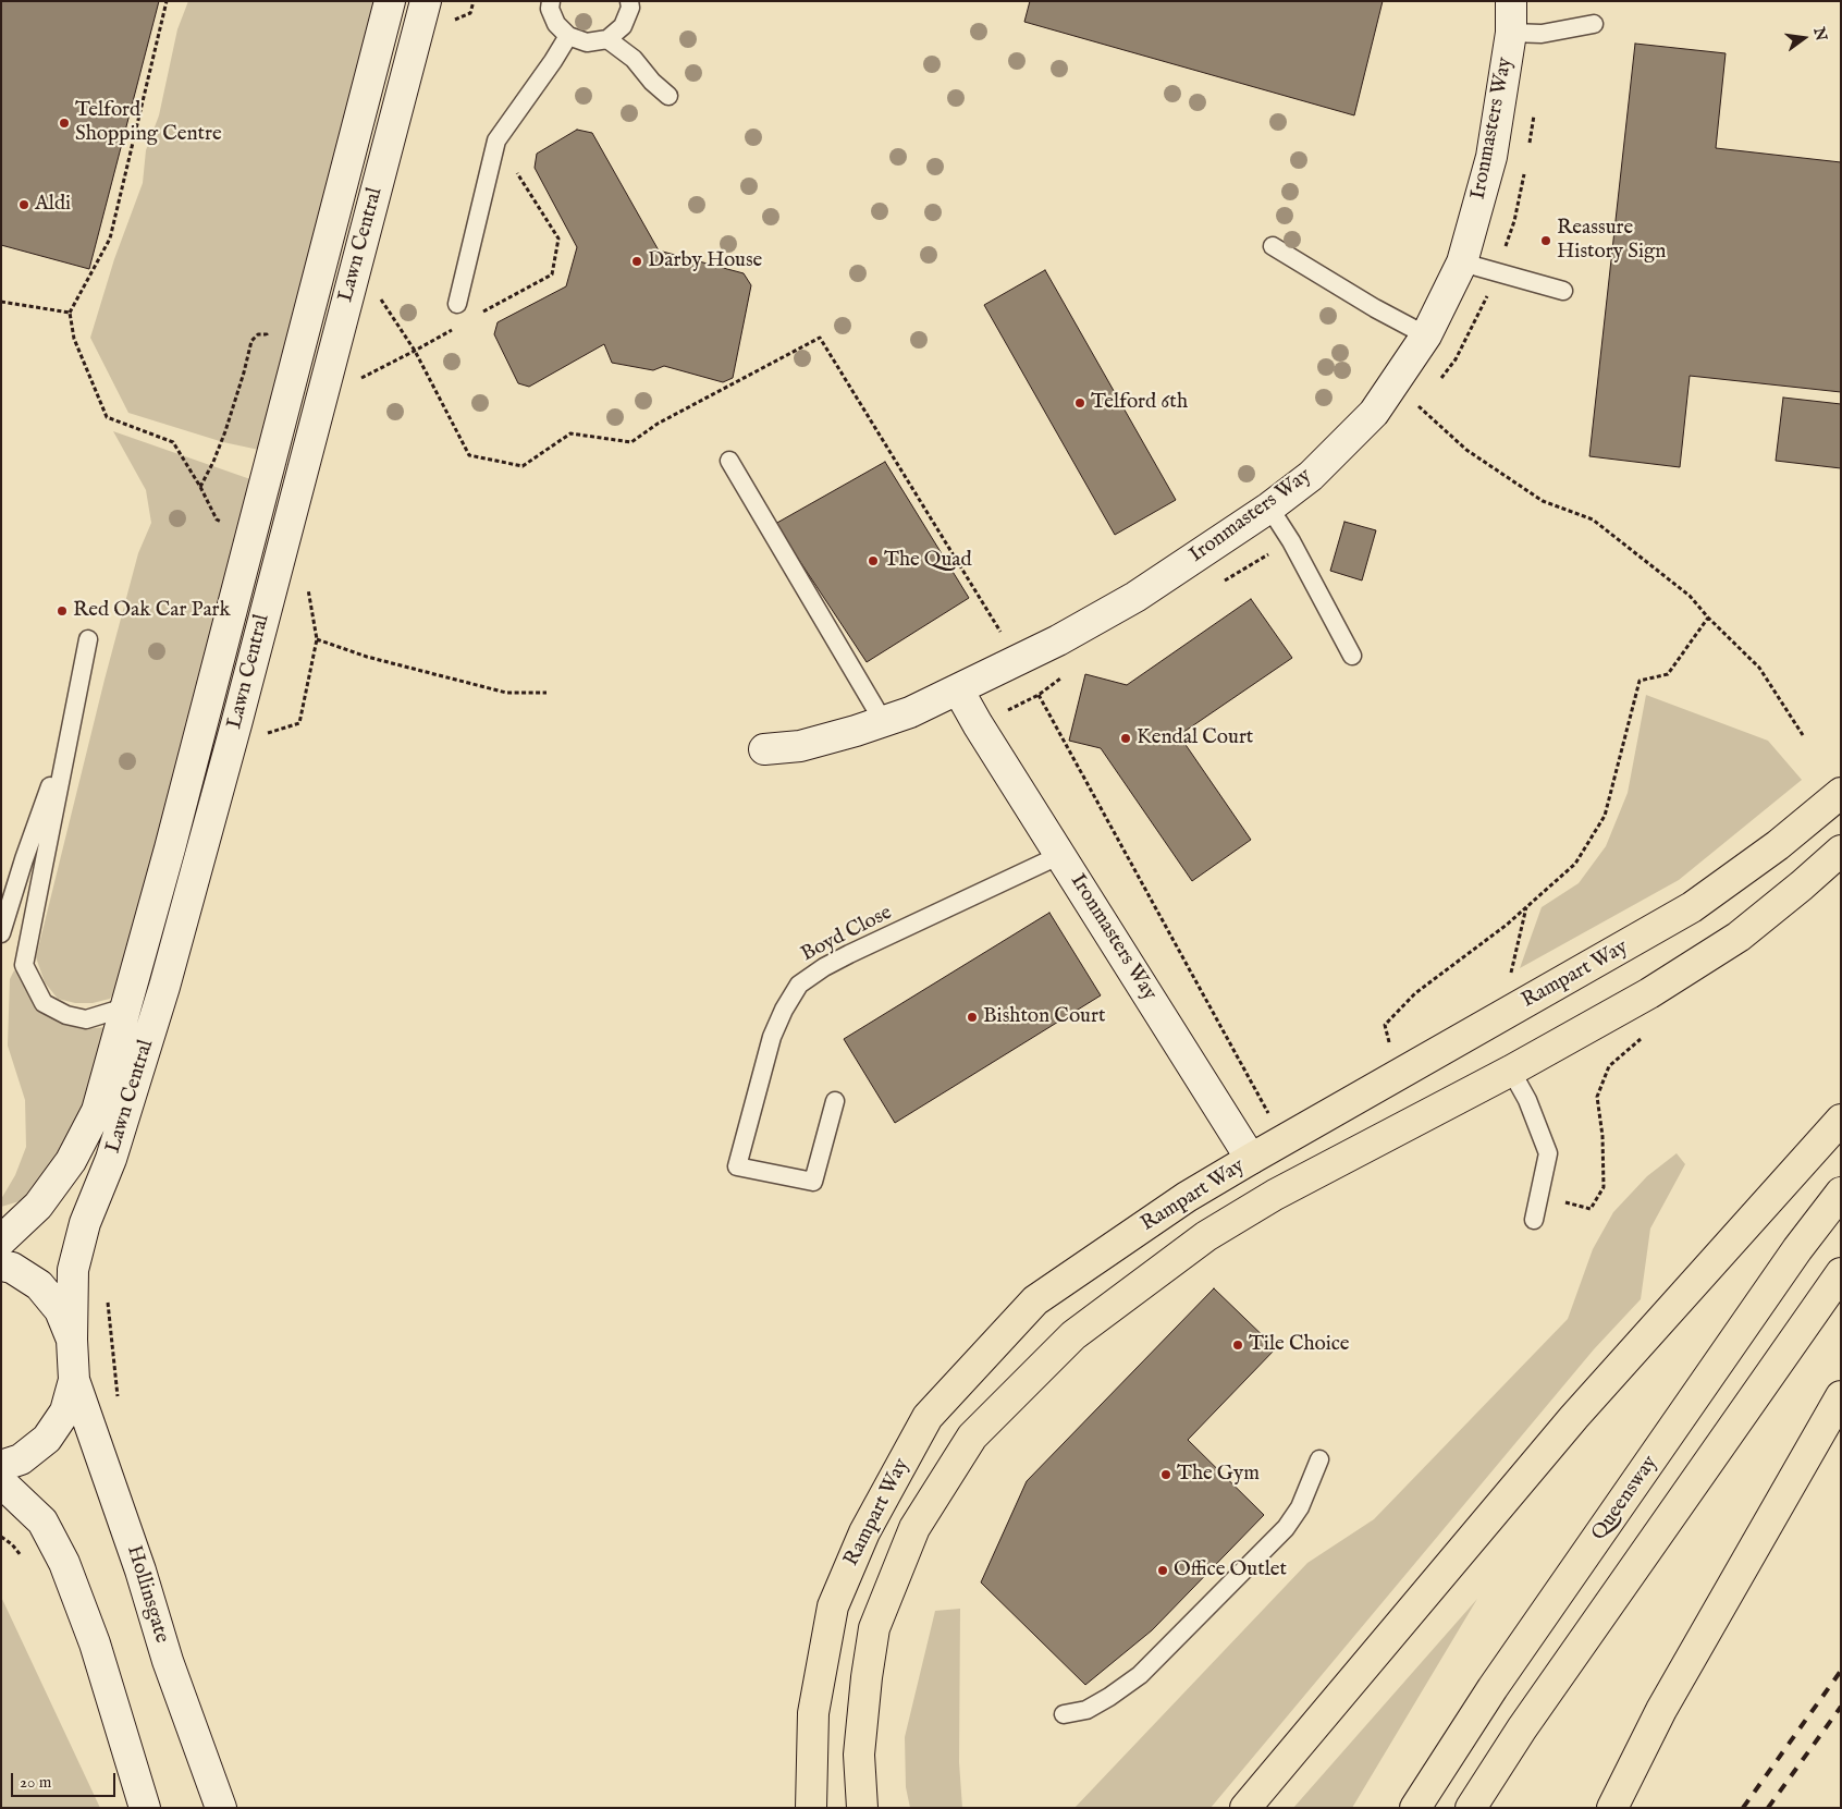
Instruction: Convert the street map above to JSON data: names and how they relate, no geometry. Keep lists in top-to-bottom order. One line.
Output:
{"streets":{"main road":["Rampart Way","Queensway"],"street":["Ironmasters Way","Lawn Central","Hollinsgate"],"lane":["Boyd Close"]},"crossings":[["Ironmasters Way","Boyd Close"],["Ironmasters Way","Rampart Way"],["Lawn Central","Hollinsgate"]],"places":["Telford Shopping Centre","Aldi","Reassure History Sign","Darby House","Telford 6th","The Quad","Red Oak Car Park","Kendal Court","Bishton Court","Tile Choice","The Gym","Office Outlet"],"scale_bar":"20 m","north":"right"}
